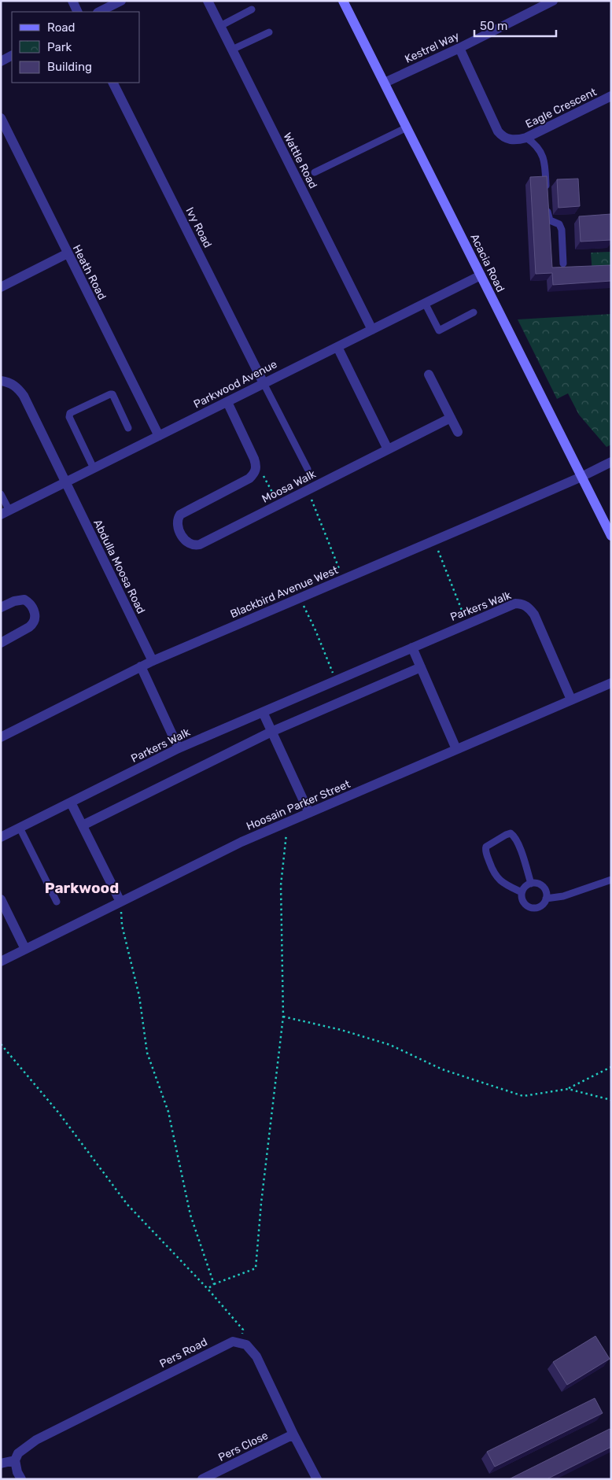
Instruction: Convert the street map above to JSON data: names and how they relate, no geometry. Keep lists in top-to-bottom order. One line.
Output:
{"streets":{"street":["Kestrel Way","Eagle Crescent","Wattle Road","Ivy Road","Acacia Road","Heath Road","Parkwood Avenue","Moosa Walk","Abdulla Moosa Road","Blackbird Avenue West","Parkers Walk","Hoosain Parker Street","Pers Road","Pers Close"]},"crossings":[["Kestrel Way","Eagle Crescent"],["Kestrel Way","Acacia Road"],["Wattle Road","Parkwood Avenue"],["Ivy Road","Parkwood Avenue"],["Acacia Road","Parkwood Avenue"],["Acacia Road","Blackbird Avenue West"],["Heath Road","Parkwood Avenue"],["Parkwood Avenue","Abdulla Moosa Road"],["Abdulla Moosa Road","Blackbird Avenue West"],["Parkers Walk","Hoosain Parker Street"]],"districts":["Parkwood"],"legend":["Road","Park","Building"],"scale_bar":"50 m"}
